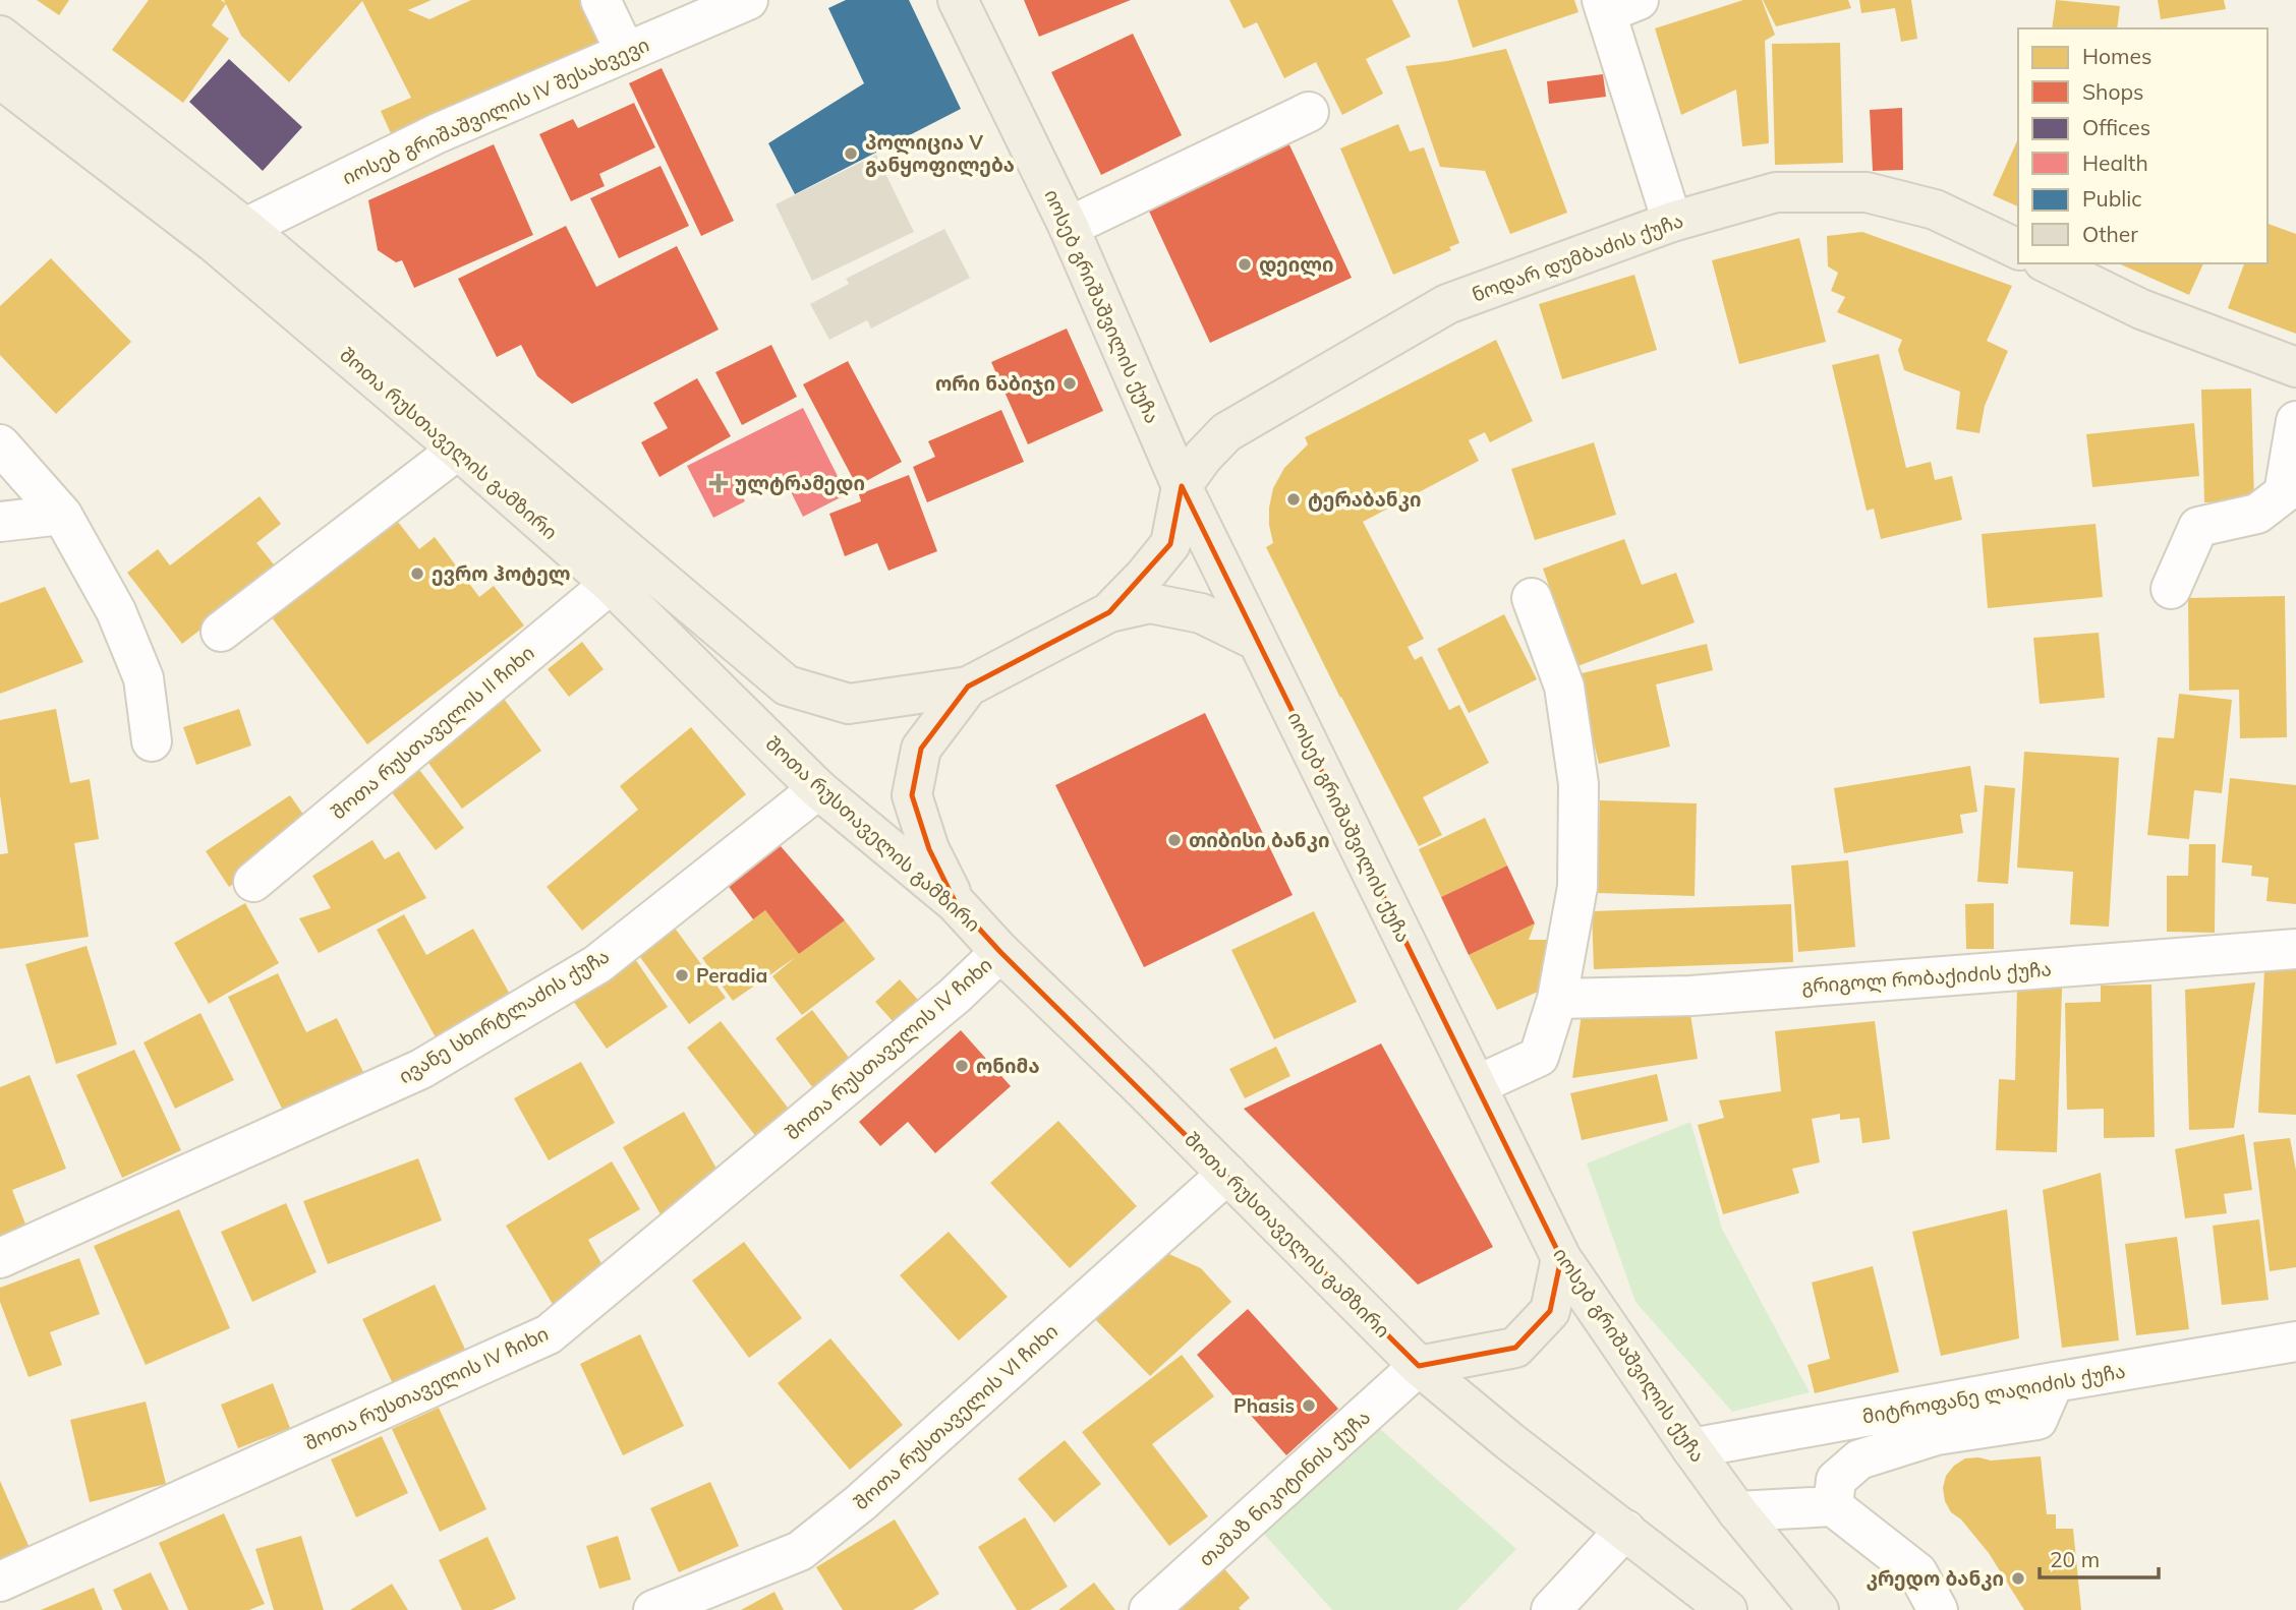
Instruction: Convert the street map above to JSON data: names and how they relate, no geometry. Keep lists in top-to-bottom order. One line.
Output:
{"streets":{"main road":["ნოდარ დუმბაძის ქუჩა","იოსებ გრიშაშვილის ქუჩა","შოთა რუსთაველის გამზირი"],"street":["იოსებ გრიშაშვილის IV შესახვევი","შოთა რუსთაველის II ჩიხი","გრიგოლ რობაქიძის ქუჩა","ივანე სხირტლაძის ქუჩა","შოთა რუსთაველის IV ჩიხი","მიტროფანე ლაღიძის ქუჩა","შოთა რუსთაველის VI ჩიხი","თამაზ ნიკიტინის ქუჩა"]},"crossings":[["იოსებ გრიშაშვილის IV შესახვევი","შოთა რუსთაველის გამზირი"],["ნოდარ დუმბაძის ქუჩა","იოსებ გრიშაშვილის ქუჩა"],["იოსებ გრიშაშვილის ქუჩა","მიტროფანე ლაღიძის ქუჩა"],["შოთა რუსთაველის გამზირი","შოთა რუსთაველის II ჩიხი"],["შოთა რუსთაველის გამზირი","ივანე სხირტლაძის ქუჩა"],["შოთა რუსთაველის გამზირი","შოთა რუსთაველის IV ჩიხი"],["შოთა რუსთაველის გამზირი","შოთა რუსთაველის VI ჩიხი"],["შოთა რუსთაველის გამზირი","თამაზ ნიკიტინის ქუჩა"]],"places":{"other":["პოლიცია V განყოფილება","დეილი","ორი ნაბიჯი","ტერაბანკი","ევრო ჰოტელ","თიბისი ბანკი","Peradia","ონიმა","Phasis","კრედო ბანკი"],"health":["ულტრამედი"]},"legend":["Homes","Shops","Offices","Health","Public","Other"],"scale_bar":"20 m"}
